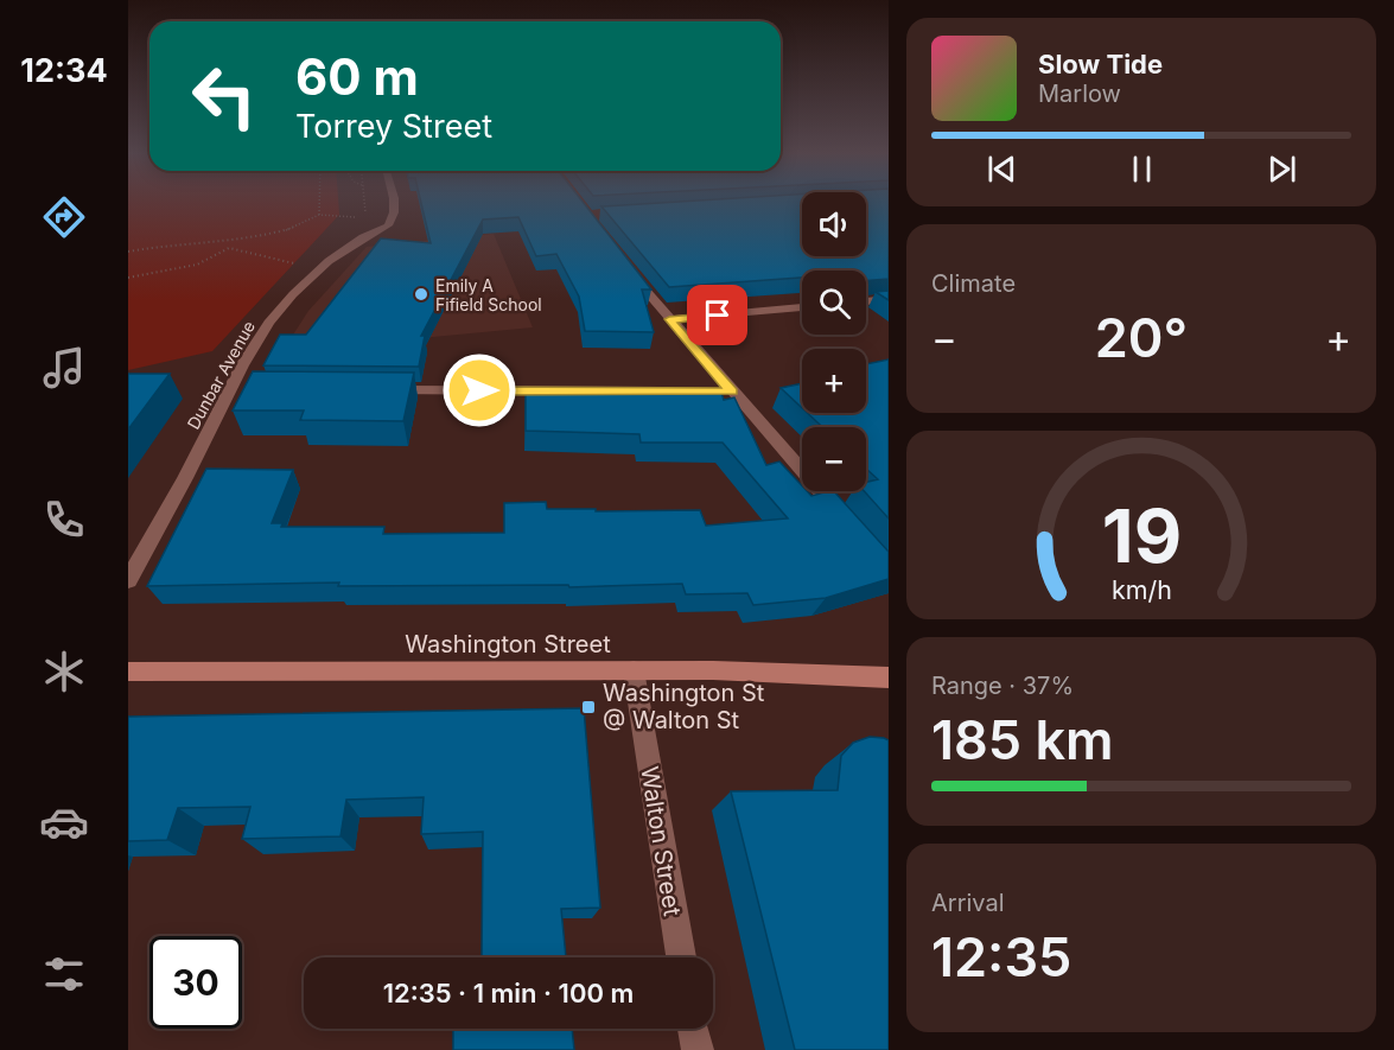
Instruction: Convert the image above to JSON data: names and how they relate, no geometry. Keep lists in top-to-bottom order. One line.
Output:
{"streets":{"main road":["Washington Street"],"street":["Dunbar Avenue","Walton Street"]},"crossings":[["Washington Street","Walton Street"]],"places":{"other":["Emily A Fifield School"],"transit":["Washington St @ Walton St"]},"page":{"tabs":"12:34","turn":["60 m","Torrey Street"],"song":["Slow Tide","Marlow"],"map_buttons":["+","−"],"tile":["Climate",["Range · 37%","185 km"],["Arrival","12:35"]],"heat":["−","20°","+"],"limit":"30","trip":"12:35 · 1 min · 100 m","gauge":["19","km/h"]}}
